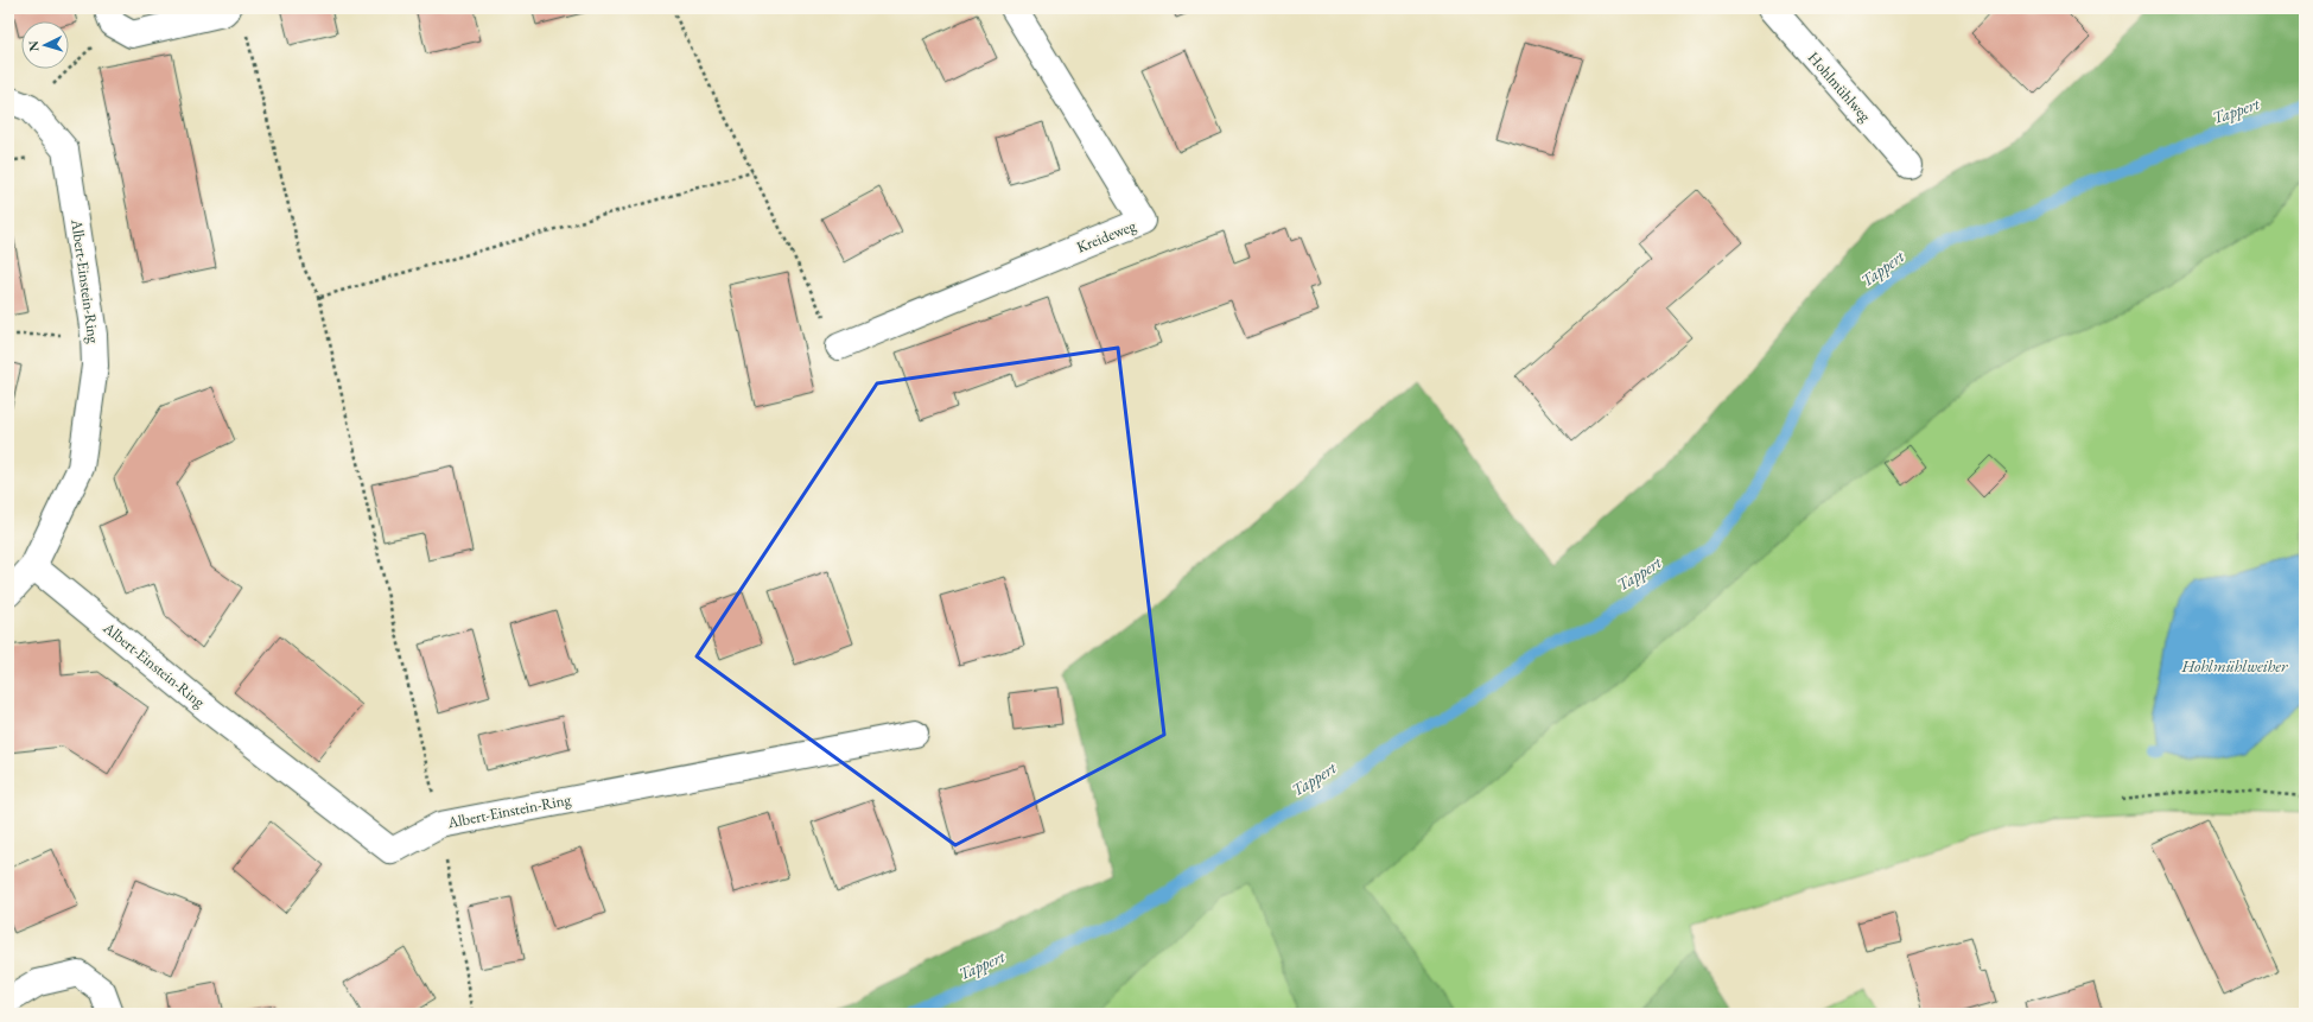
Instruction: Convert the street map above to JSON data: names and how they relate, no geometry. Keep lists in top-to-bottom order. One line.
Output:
{"streets":{"street":["Hohlmühlweg","Kreideweg","Albert-Einstein-Ring"]},"water":["Tappert","Hohlmühlweiher"],"north":"left"}
